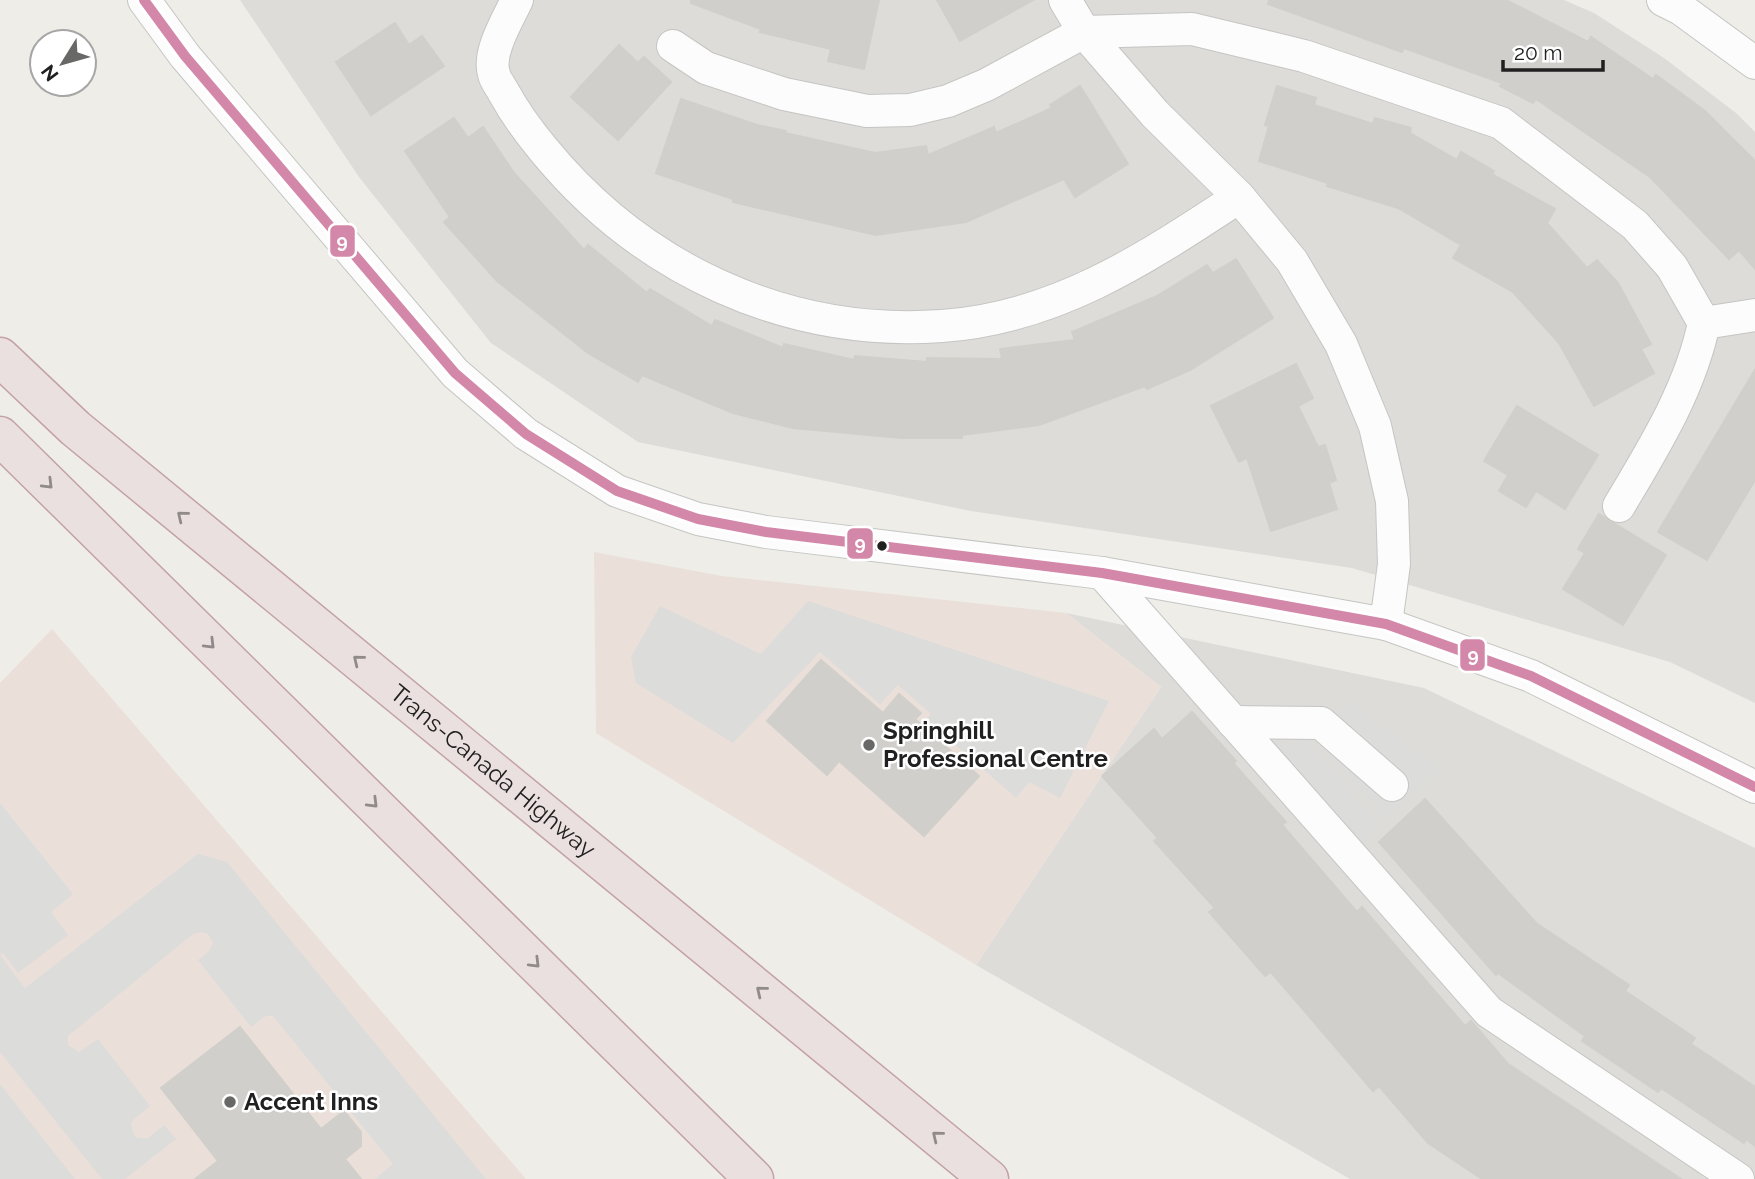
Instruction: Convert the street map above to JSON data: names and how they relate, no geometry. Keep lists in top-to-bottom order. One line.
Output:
{"streets":{"highway":["Trans-Canada Highway"]},"places":["Springhill Professional Centre","Accent Inns"],"lines":["transit line 9"],"scale_bar":"20 m","north":"bottom left"}
